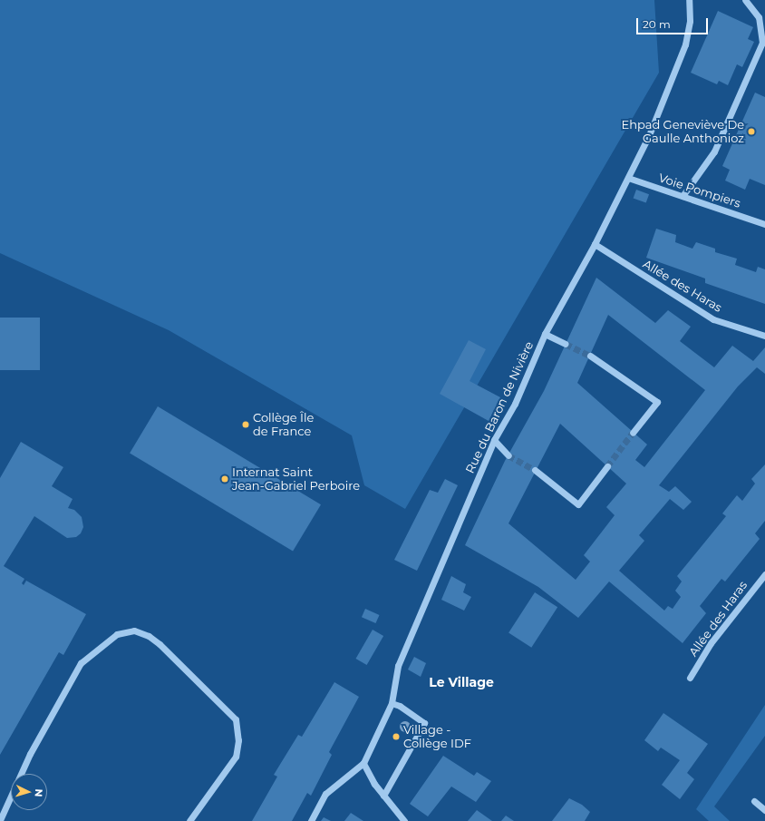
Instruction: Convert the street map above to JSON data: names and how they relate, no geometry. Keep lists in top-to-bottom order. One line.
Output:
{"streets":{"street":["Voie Pompiers","Allée des Haras","Rue du Baron de Nivière"]},"crossings":[["Voie Pompiers","Rue du Baron de Nivière"],["Allée des Haras","Rue du Baron de Nivière"]],"districts":["Le Village"],"places":["Ehpad Geneviève De Gaulle Anthonioz","Collège Île de France","Internat Saint Jean-Gabriel Perboire","Village - Collège IDF"],"scale_bar":"20 m","north":"right"}
